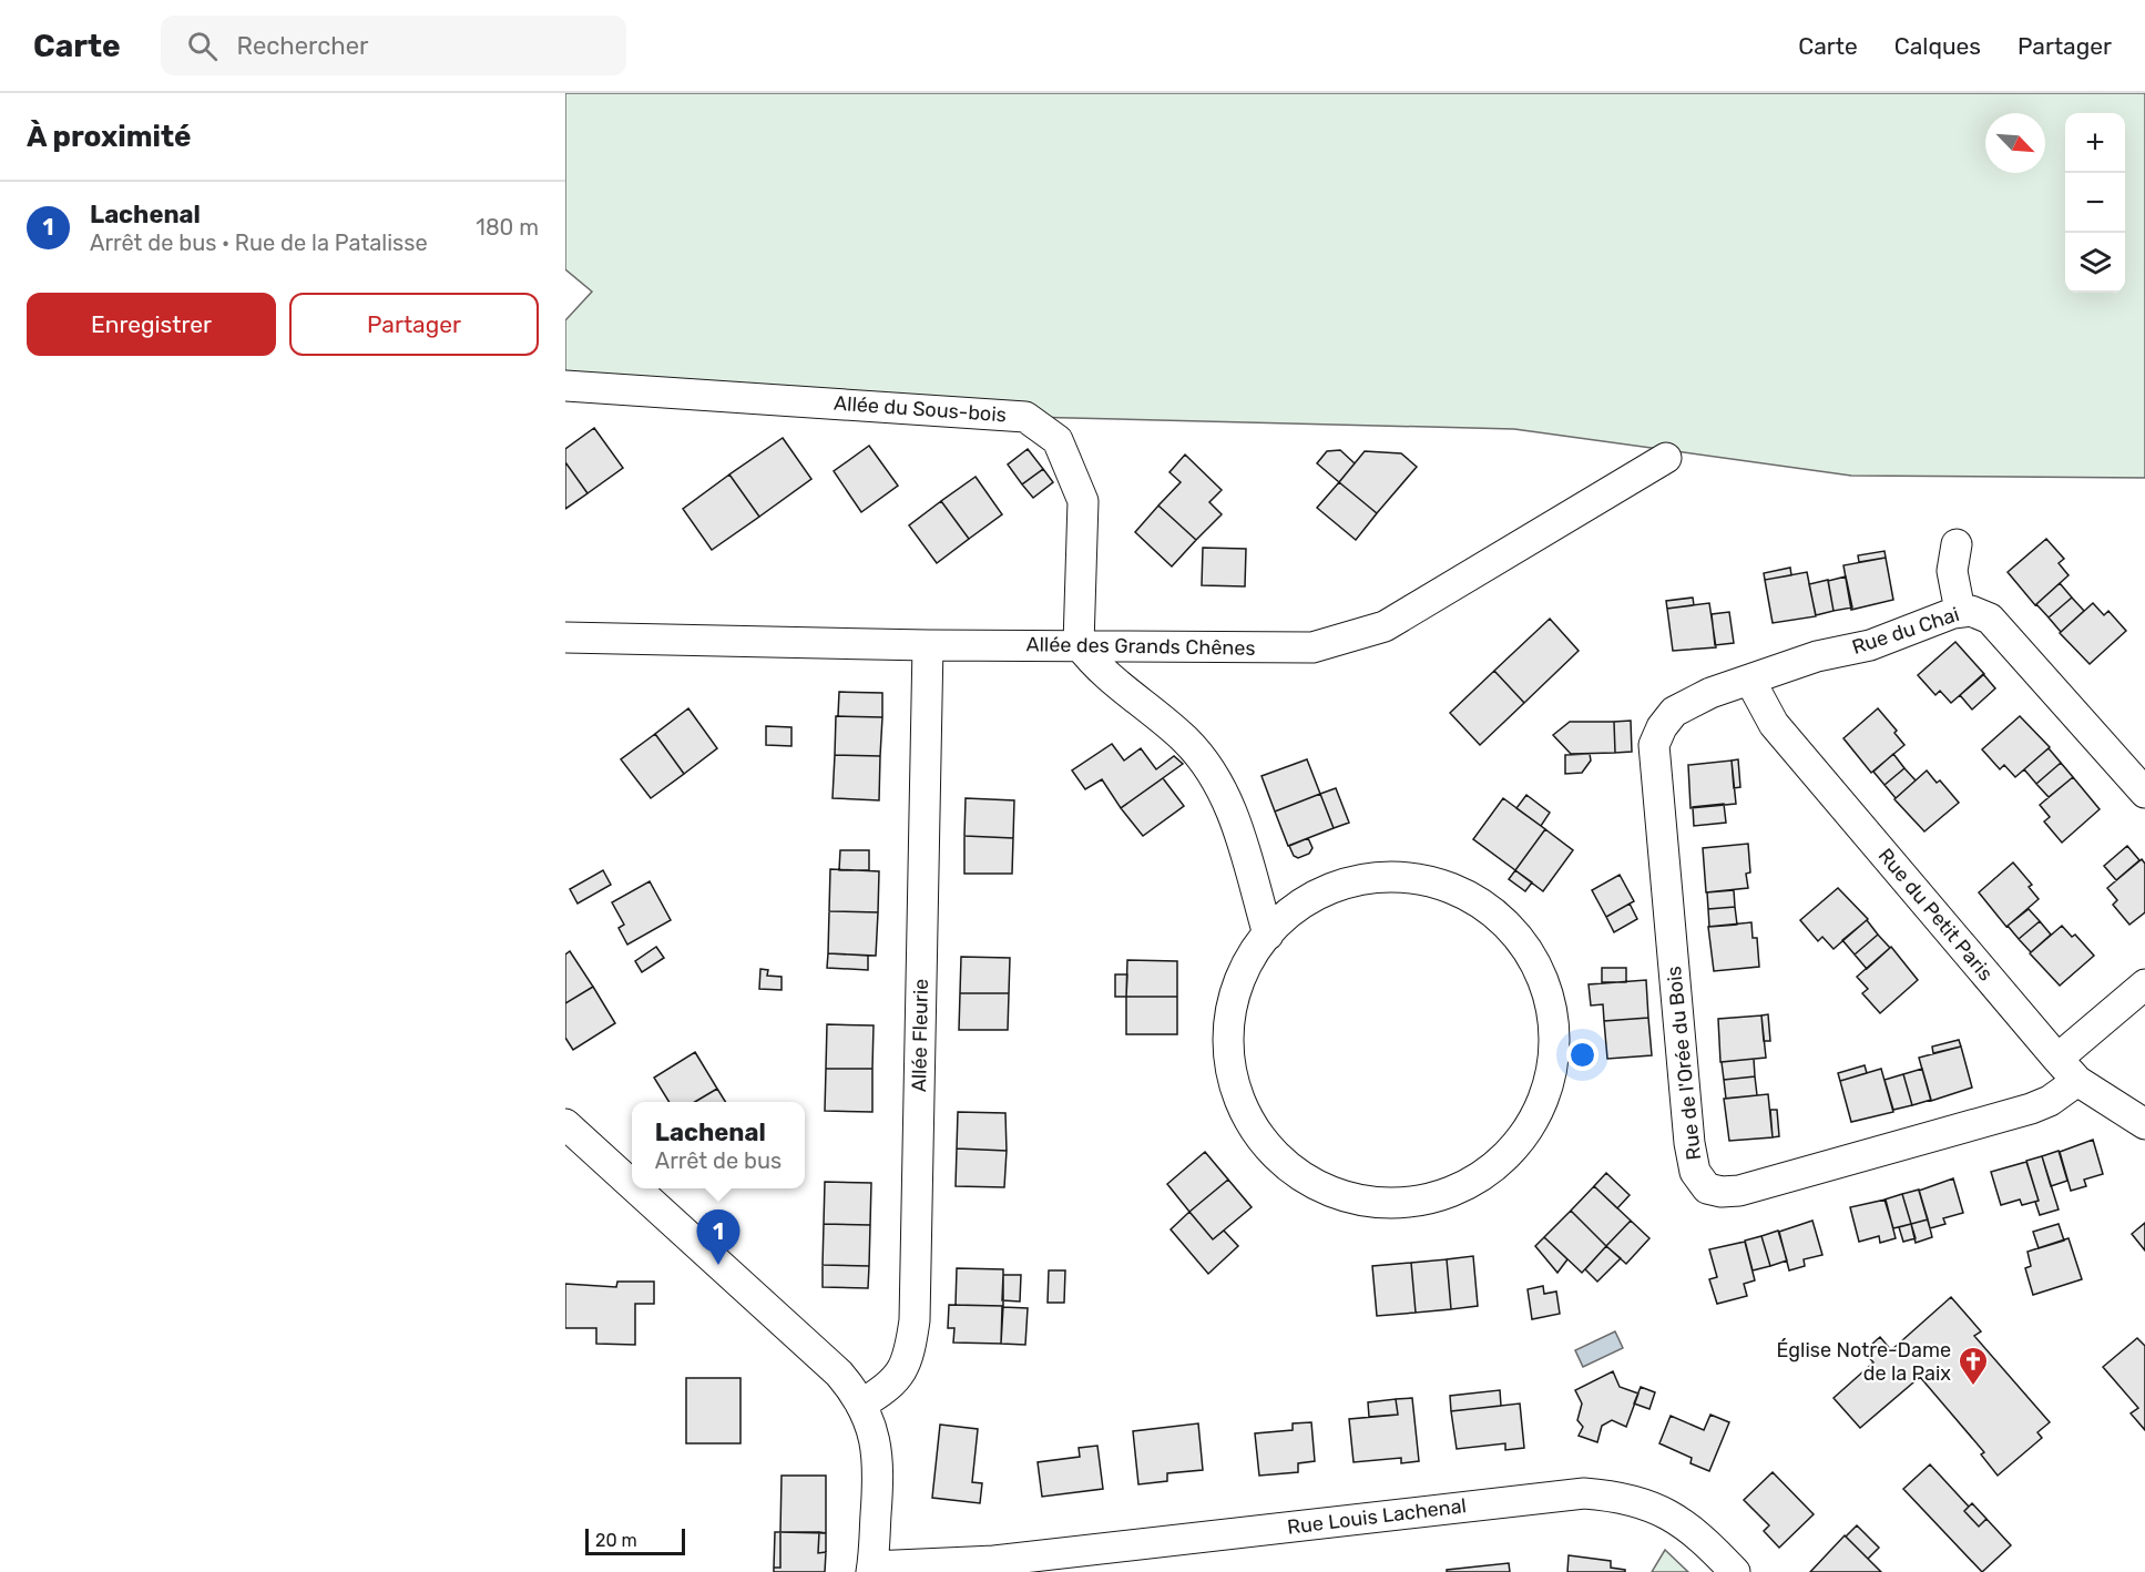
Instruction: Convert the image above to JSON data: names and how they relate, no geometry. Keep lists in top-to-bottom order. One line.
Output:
{"streets":{"street":["Allée du Sous-bois","Rue du Chai","Allée des Grands Chênes","Rue du Petit Paris","Allée Fleurie","Rue de l'Orée du Bois","Rue Louis Lachenal"]},"crossings":[["Allée du Sous-bois","Allée des Grands Chênes"],["Rue du Chai","Rue du Petit Paris"],["Rue du Chai","Rue de l'Orée du Bois"],["Allée des Grands Chênes","Allée Fleurie"],["Rue du Petit Paris","Rue de l'Orée du Bois"]],"places":{"church":["Église Notre-Dame de la Paix"]},"scale_bar":"20 m","north":"bottom right","page":{"header":"Carte","search":"Rechercher","nav":["Carte","Calques","Partager"],"heading":"À proximité","map_buttons":["+","−"],"list":[{"mark":"1","name":"Lachenal","note":"Arrêt de bus · Rue de la Patalisse","value":"180 m"}],"buttons":["Enregistrer","Partager"],"popup":["Lachenal","Arrêt de bus"],"pins":"1","scale":"20 m"}}
